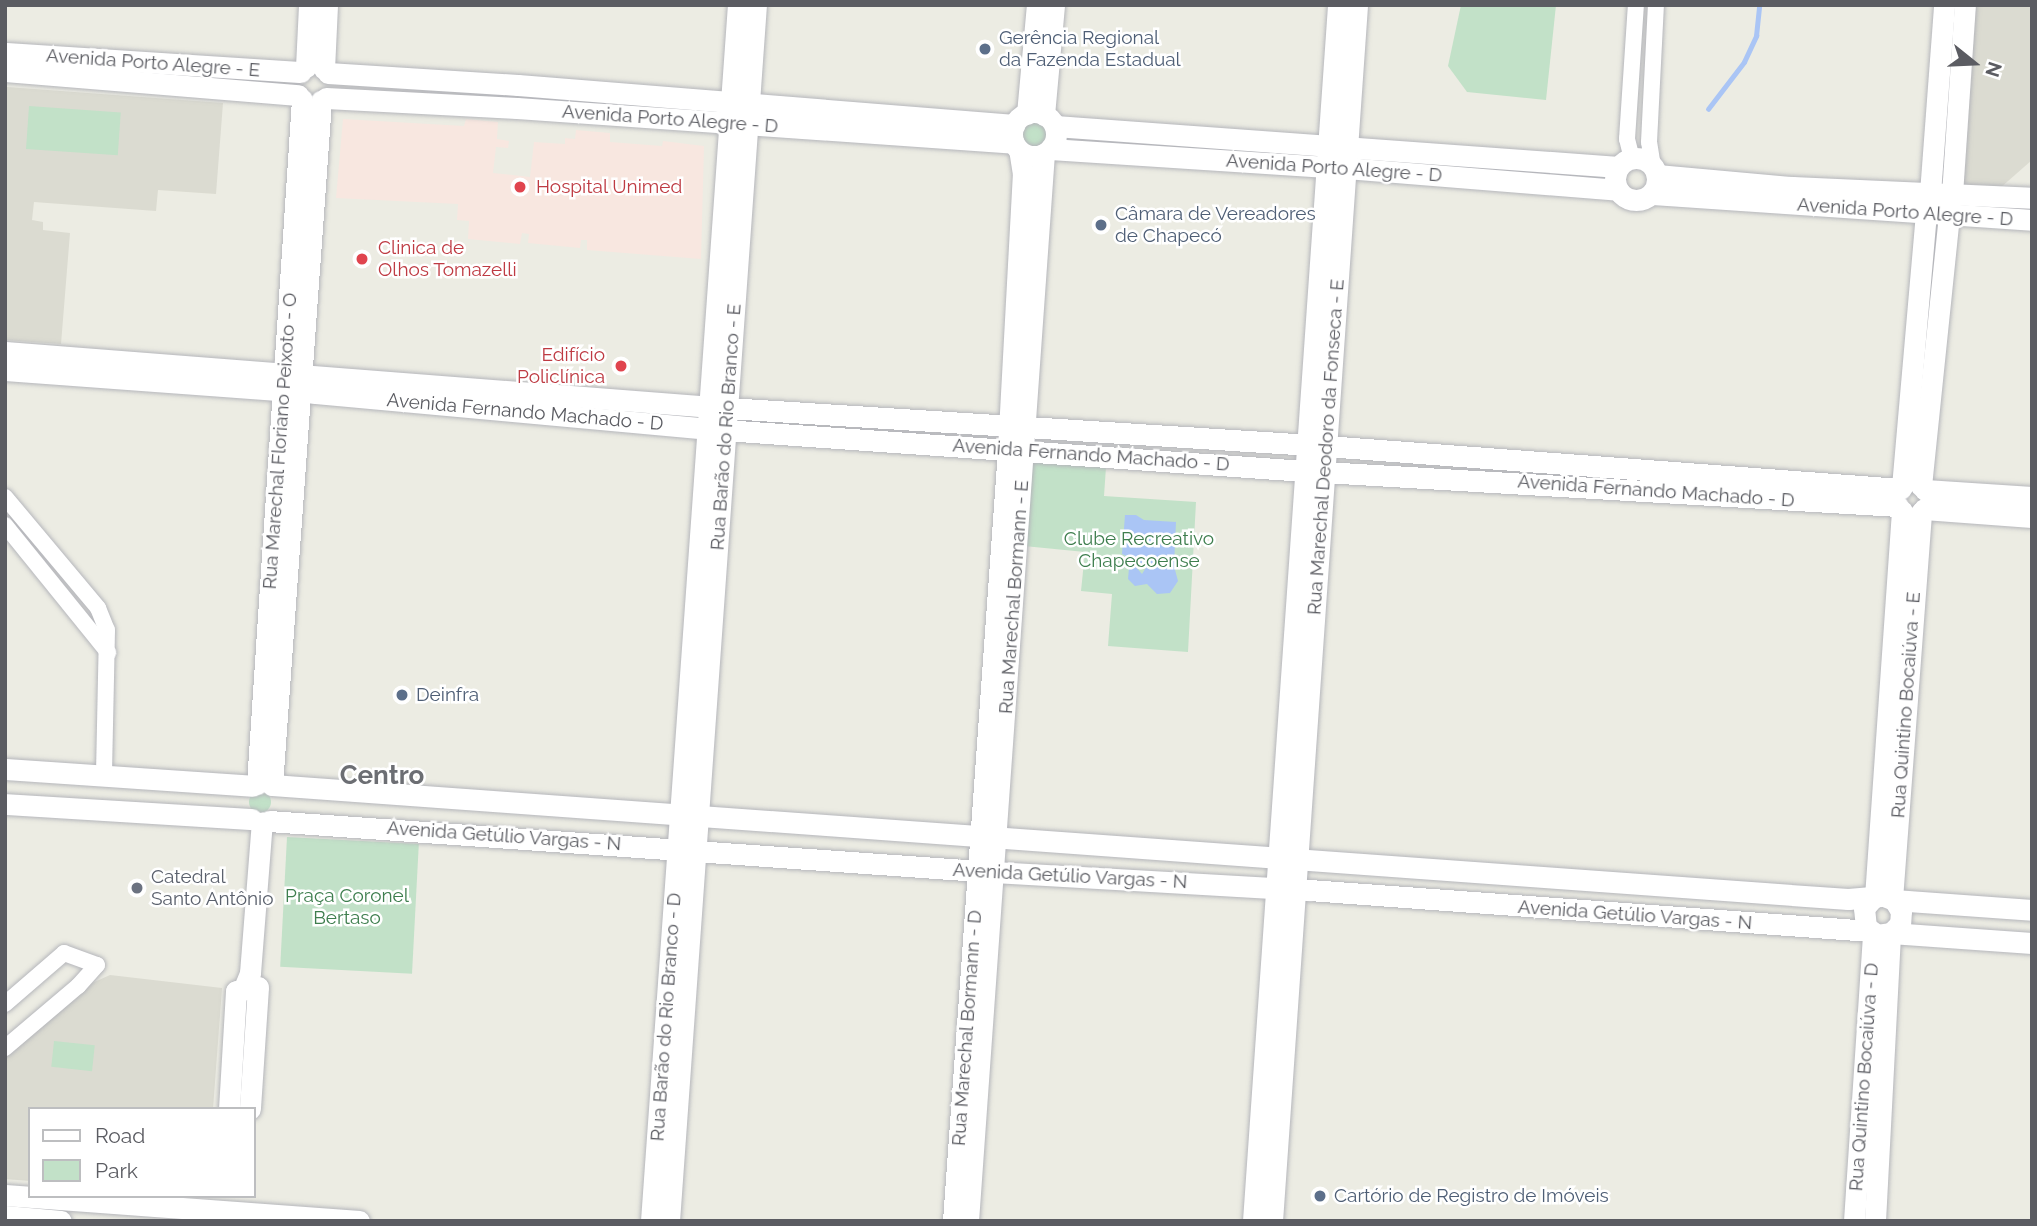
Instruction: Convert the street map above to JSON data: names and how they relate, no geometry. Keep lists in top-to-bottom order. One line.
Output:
{"streets":{"street":["Avenida Porto Alegre - E","Avenida Porto Alegre - D","Avenida Fernando Machado - D","Rua Barão do Rio Branco - E","Rua Marechal Floriano Peixoto - O","Rua Marechal Deodoro da Fonseca - E","Rua Marechal Bormann - E","Rua Quintino Bocaiúva - E","Avenida Getúlio Vargas - N","Rua Barão do Rio Branco - D","Rua Marechal Bormann - D","Rua Quintino Bocaiúva - D"]},"crossings":[["Avenida Porto Alegre - E","Avenida Porto Alegre - D"],["Avenida Porto Alegre - E","Rua Marechal Floriano Peixoto - O"],["Avenida Porto Alegre - D","Rua Barão do Rio Branco - E"],["Avenida Porto Alegre - D","Rua Marechal Floriano Peixoto - O"],["Avenida Porto Alegre - D","Rua Marechal Deodoro da Fonseca - E"],["Avenida Porto Alegre - D","Rua Marechal Bormann - E"],["Avenida Porto Alegre - D","Rua Quintino Bocaiúva - E"],["Avenida Fernando Machado - D","Rua Barão do Rio Branco - E"],["Avenida Fernando Machado - D","Rua Marechal Floriano Peixoto - O"],["Avenida Fernando Machado - D","Rua Marechal Deodoro da Fonseca - E"],["Avenida Fernando Machado - D","Rua Marechal Bormann - E"],["Avenida Fernando Machado - D","Rua Quintino Bocaiúva - E"],["Rua Barão do Rio Branco - E","Avenida Getúlio Vargas - N"],["Rua Barão do Rio Branco - E","Rua Barão do Rio Branco - D"],["Rua Marechal Floriano Peixoto - O","Avenida Getúlio Vargas - N"],["Rua Marechal Deodoro da Fonseca - E","Avenida Getúlio Vargas - N"],["Rua Marechal Bormann - E","Avenida Getúlio Vargas - N"],["Rua Marechal Bormann - E","Rua Marechal Bormann - D"],["Rua Quintino Bocaiúva - E","Avenida Getúlio Vargas - N"],["Avenida Getúlio Vargas - N","Rua Barão do Rio Branco - D"],["Avenida Getúlio Vargas - N","Rua Marechal Bormann - D"],["Avenida Getúlio Vargas - N","Rua Quintino Bocaiúva - D"]],"districts":["Centro"],"parks":["Clube Recreativo Chapecoense","Praça Coronel Bertaso"],"places":["Gerência Regional da Fazenda Estadual","Hospital Unimed","Câmara de Vereadores de Chapecó","Clinica de Olhos Tomazelli","Edifício Policlínica","Deinfra","Catedral Santo Antônio","Cartório de Registro de Imóveis"],"legend":["Road","Park"],"north":"right"}
